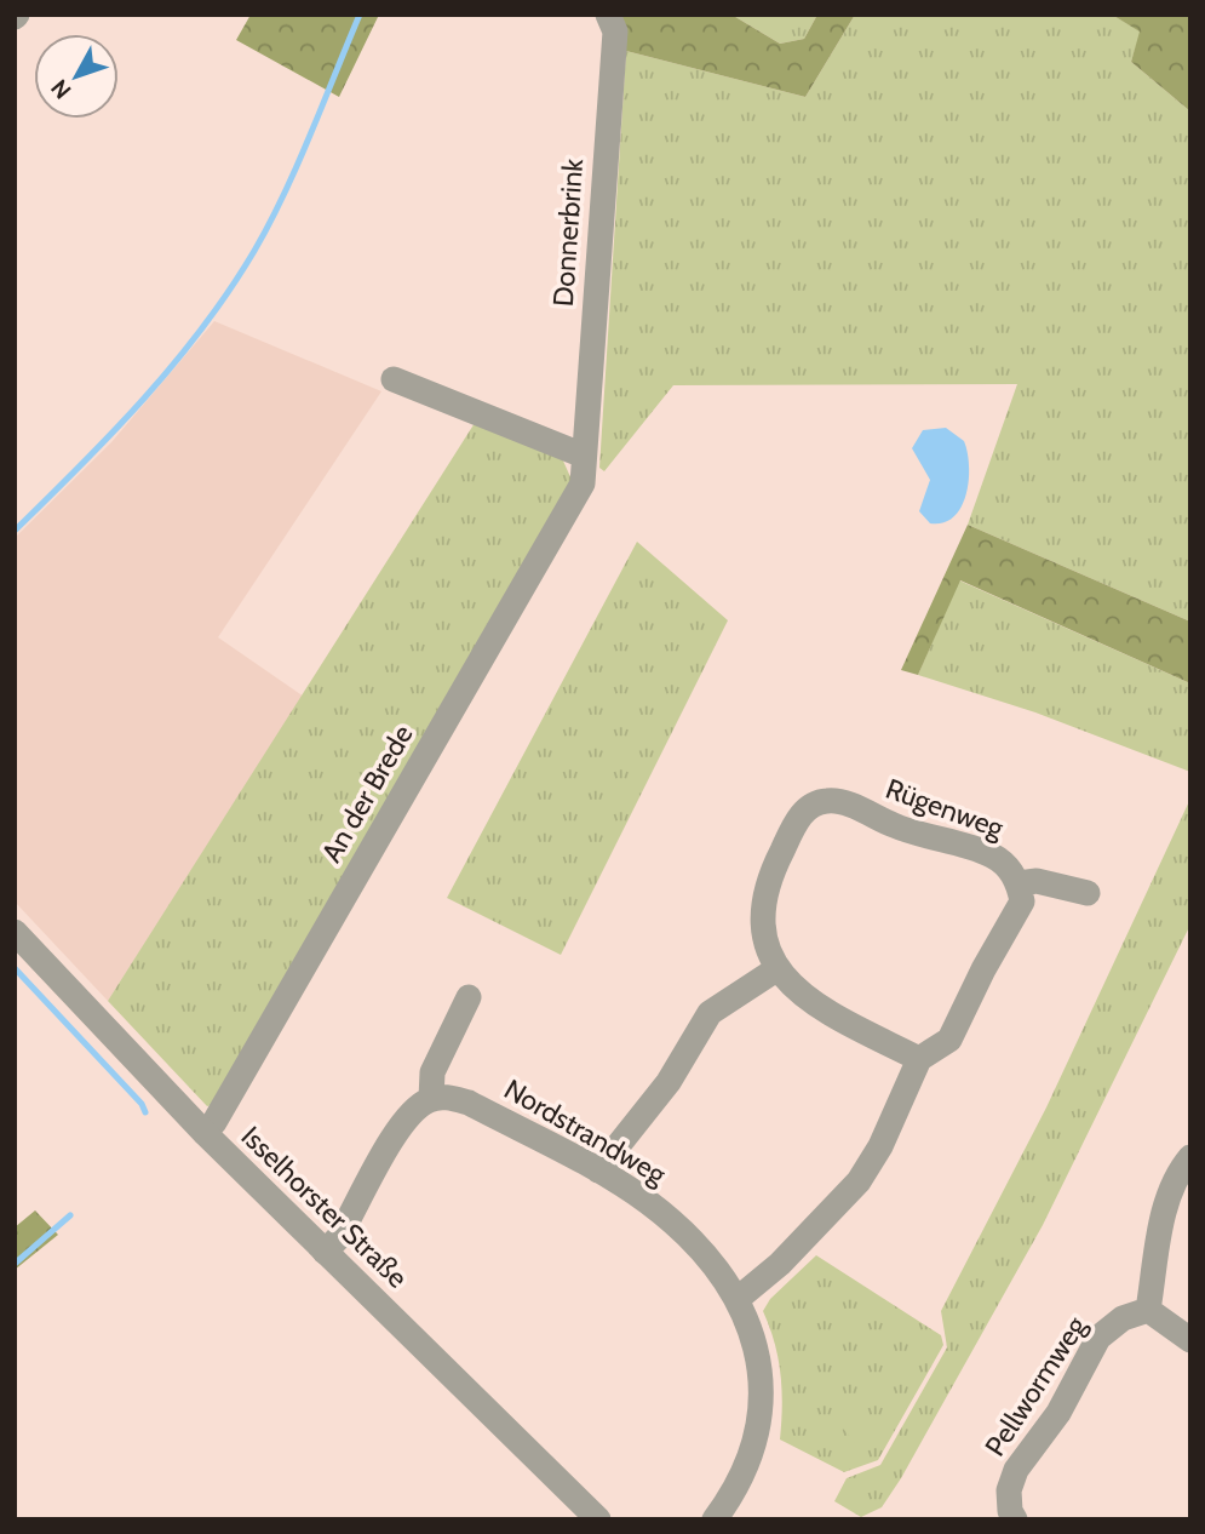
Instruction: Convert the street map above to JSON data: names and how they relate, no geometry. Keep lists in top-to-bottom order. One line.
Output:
{"streets":{"street":["Donnerbrink","An der Brede","Rügenweg","Nordstrandweg","Isselhorster Straße","Pellwormweg"]},"crossings":[["Donnerbrink","An der Brede"],["An der Brede","Isselhorster Straße"]],"north":"bottom left"}
